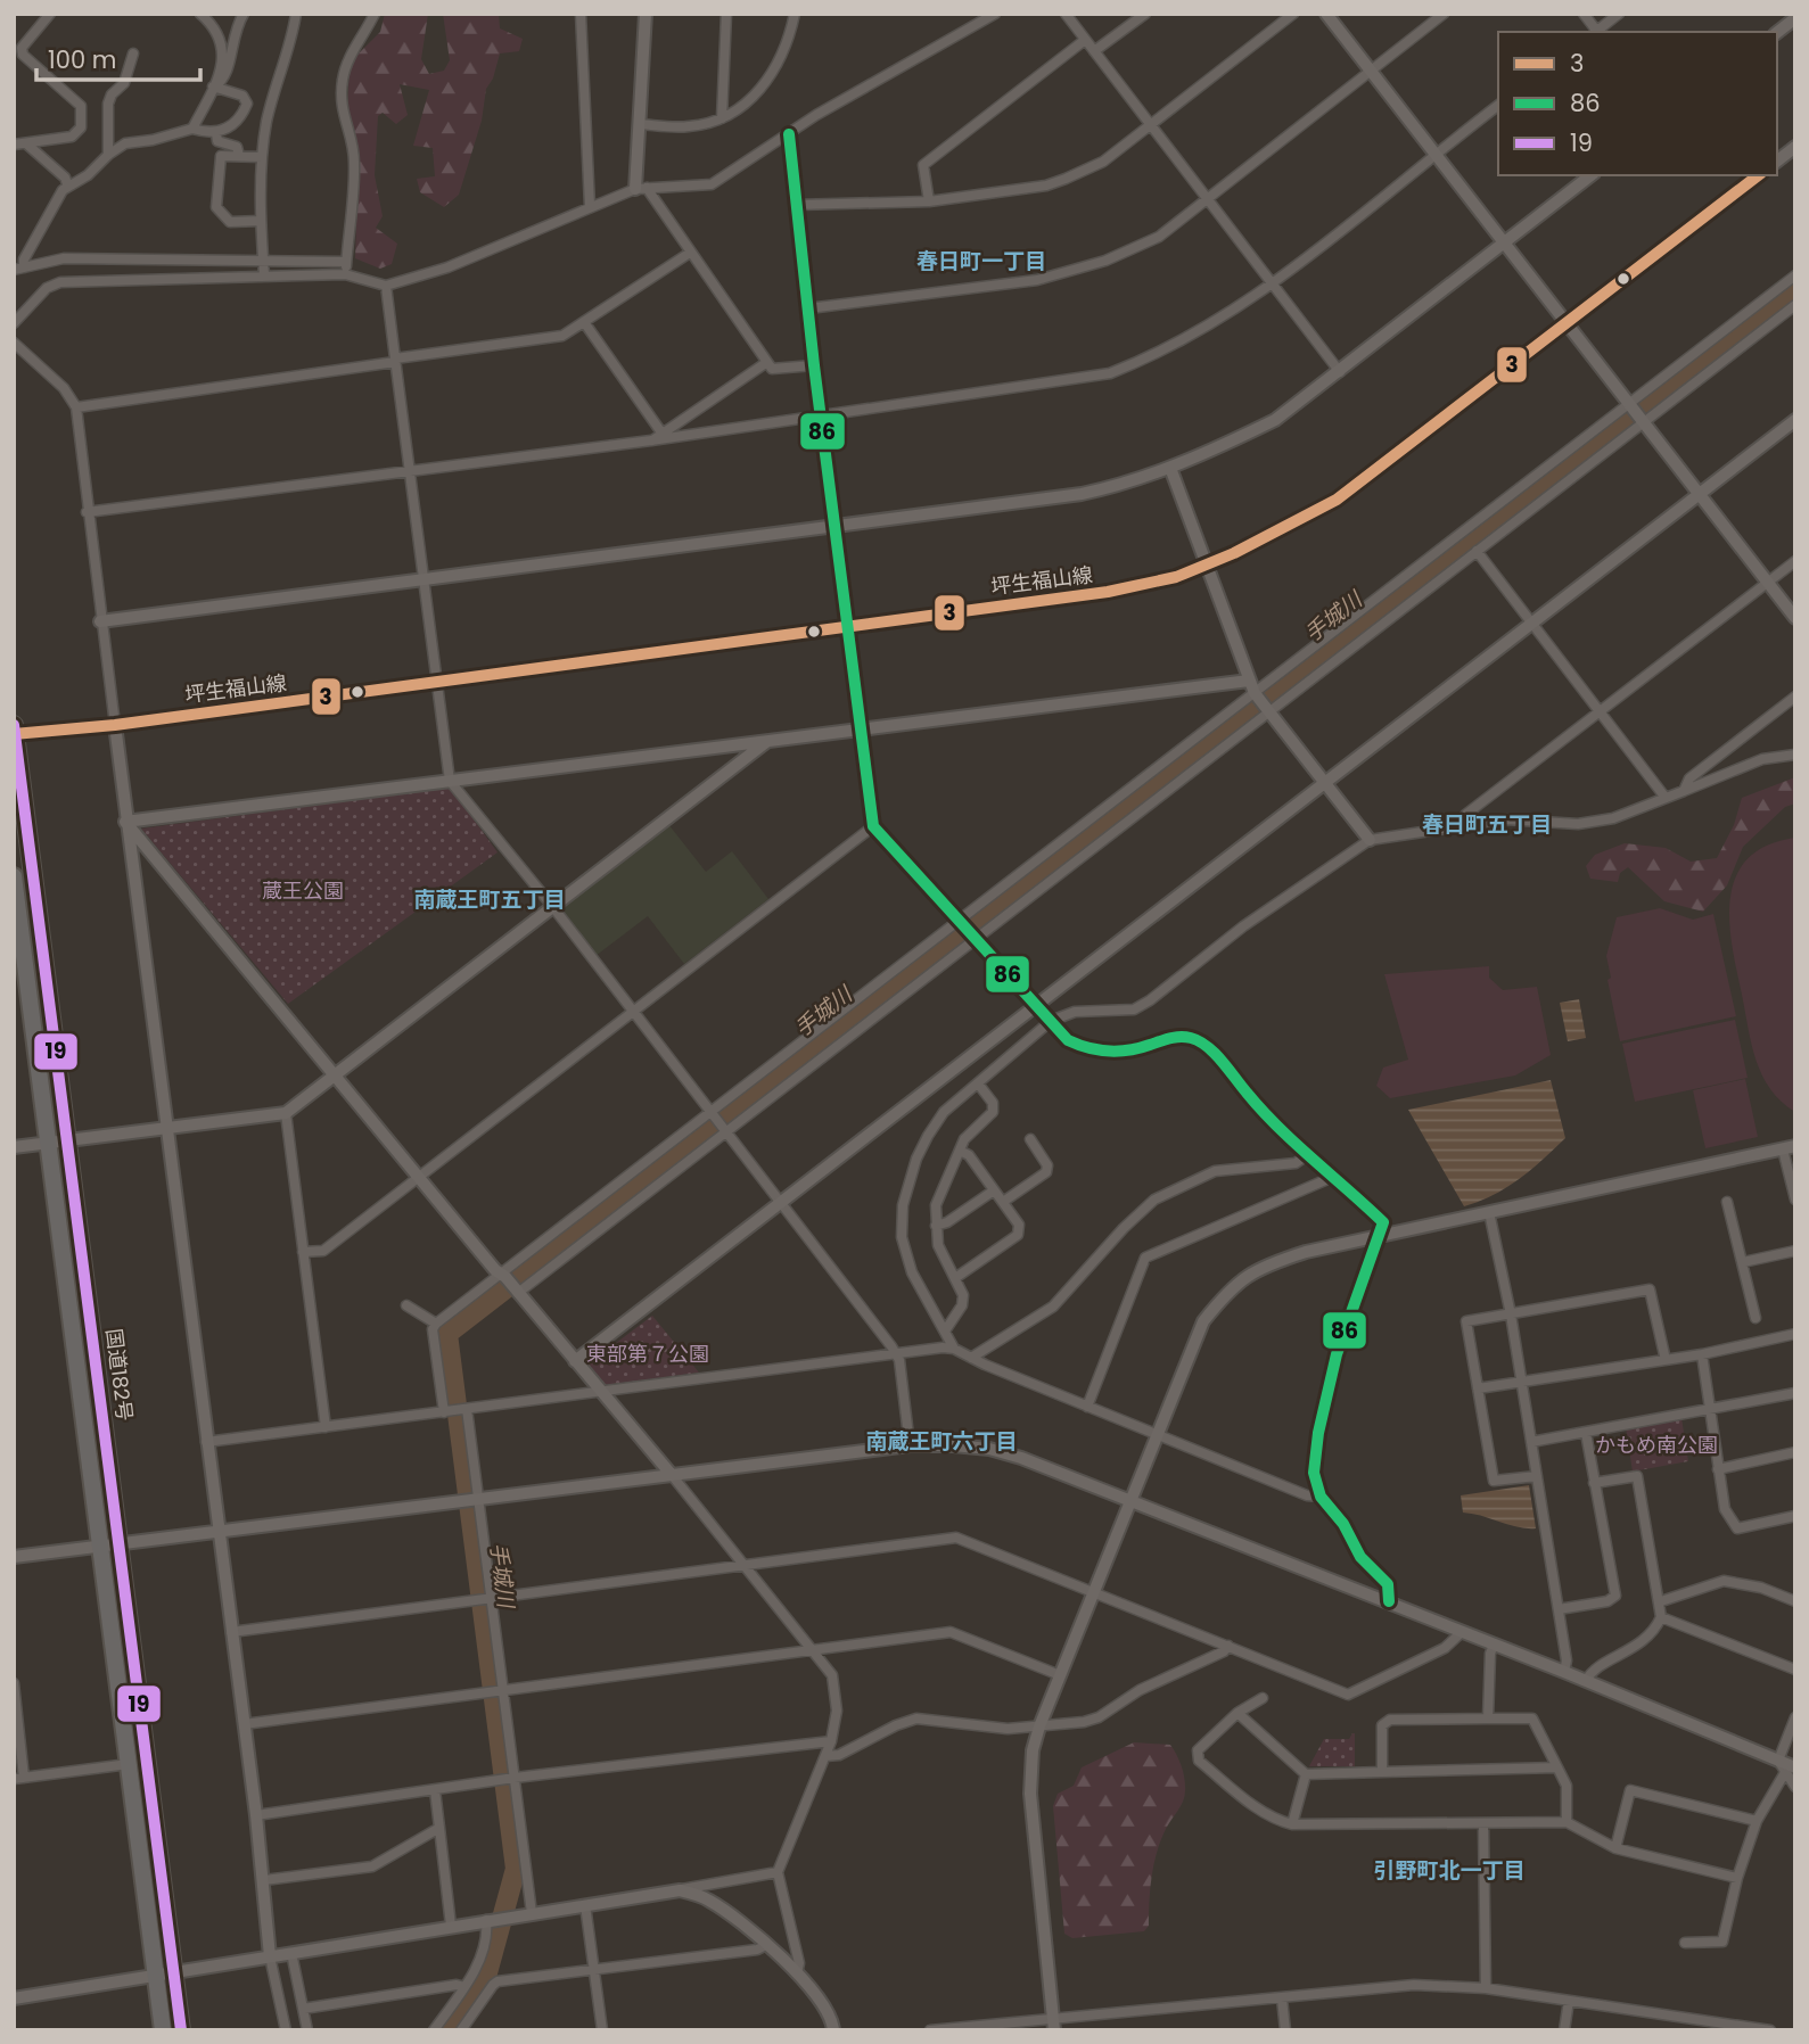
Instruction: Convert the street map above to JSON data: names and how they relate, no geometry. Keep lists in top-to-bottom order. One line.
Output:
{"streets":{"highway":["国道182号"],"street":["坪生福山線"]},"crossings":[["坪生福山線","国道182号"]],"districts":["春日町一丁目","春日町五丁目","南蔵王町五丁目","南蔵王町六丁目","引野町北一丁目"],"water":["手城川"],"parks":["蔵王公園","東部第７公園","かもめ南公園"],"lines":["transit line 86","transit line 3","transit line 19"],"legend":["3","86","19"],"scale_bar":"100 m"}
